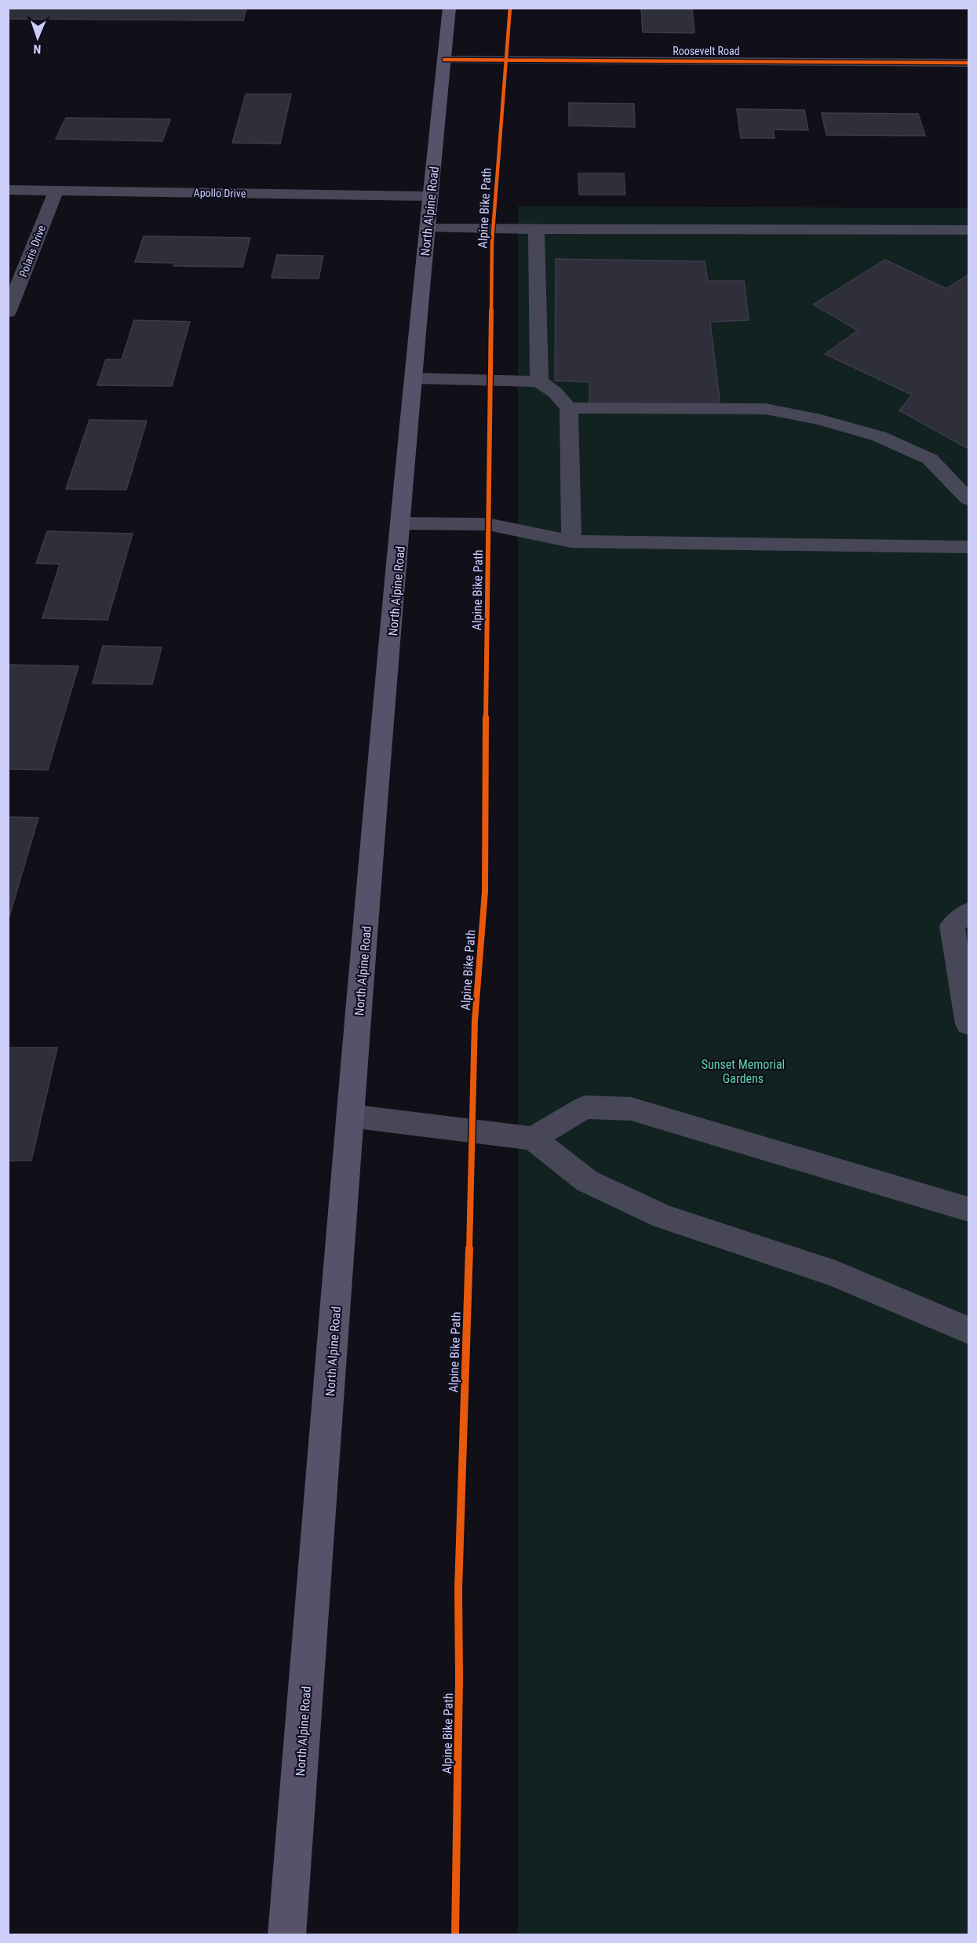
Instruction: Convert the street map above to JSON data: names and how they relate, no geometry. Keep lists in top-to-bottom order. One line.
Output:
{"streets":{"main road":["North Alpine Road"],"street":["Roosevelt Road","Apollo Drive","Polaris Drive"],"cycle path":["Alpine Bike Path"]},"crossings":[["Roosevelt Road","North Alpine Road"],["Apollo Drive","North Alpine Road"],["Apollo Drive","Polaris Drive"]],"parks":["Sunset Memorial Gardens"],"north":"bottom"}
